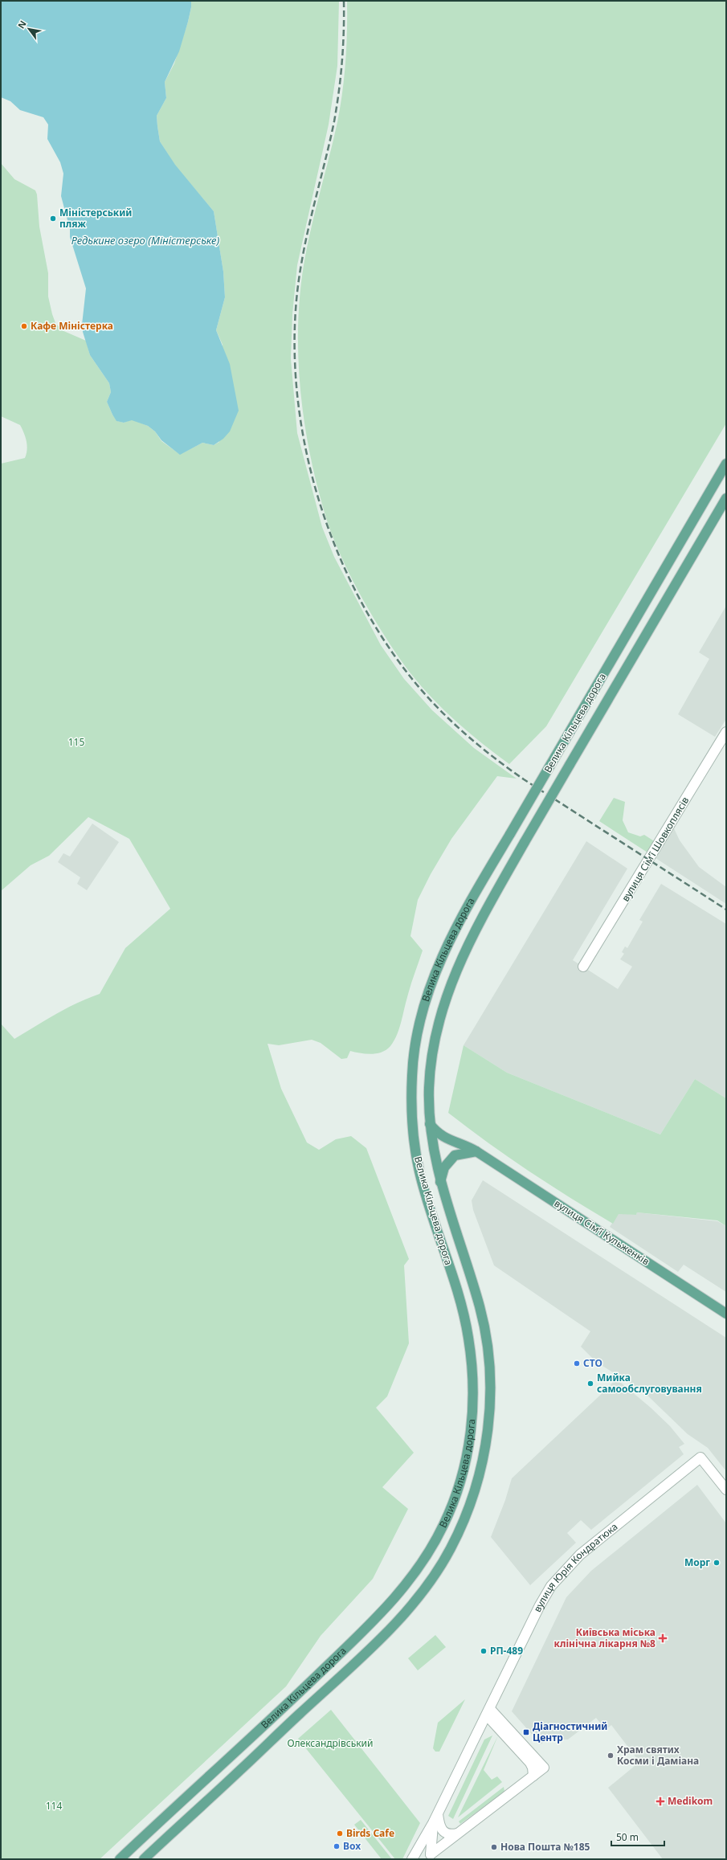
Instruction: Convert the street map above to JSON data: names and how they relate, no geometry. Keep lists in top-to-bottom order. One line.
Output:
{"streets":{"main road":["Велика Кільцева дорога","вулиця Сімʼї Кульженків"],"street":["вулиця Сімʼї Шовкоплясів","вулиця Юрія Кондратюка"]},"crossings":[["Велика Кільцева дорога","вулиця Сімʼї Кульженків"]],"water":["Редькине озеро (Міністерське)"],"parks":["115","Олександрівський","114"],"places":{"other":["Міністерський пляж","Кафе Міністерка","СТО","Мийка самообслуговування","Морг","РП-489","Храм святих Косми і Даміана","Birds Cafe","Box","Нова Пошта №185"],"health":["Київська міська клінічна лікарня №8","Medikom"],"transit":["Діагностичний Центр"]},"scale_bar":"50 m","north":"top left"}
